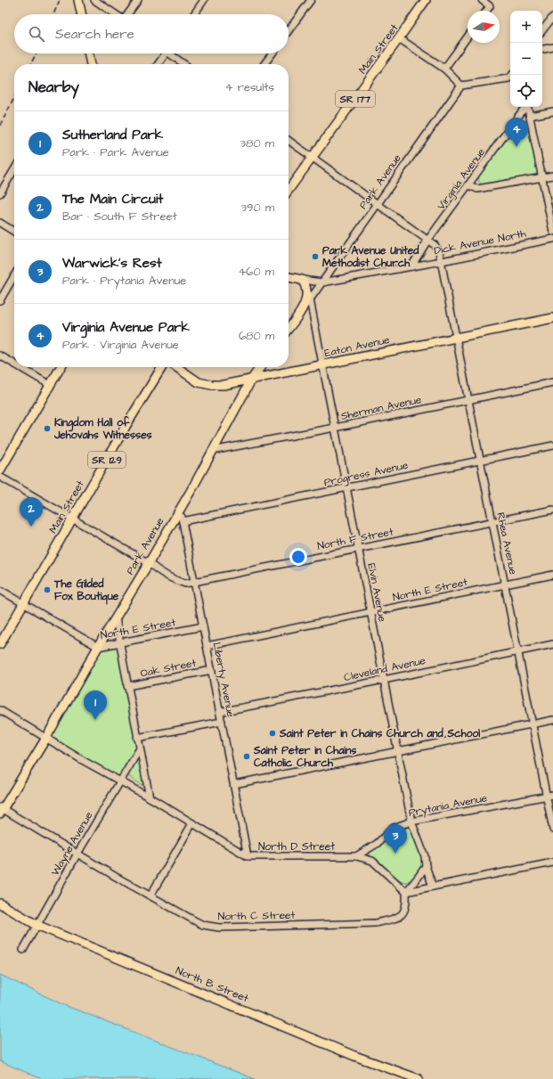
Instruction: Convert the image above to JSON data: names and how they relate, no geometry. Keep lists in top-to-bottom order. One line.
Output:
{"streets":{"main road":["Main Street","SR 177","Park Avenue","Dick Avenue North","Eaton Avenue","SR 129","North B Street"],"street":["Virginia Avenue","Sherman Avenue","Progress Avenue","North F Street","Rhea Avenue","North E Street","Elvin Avenue","Oak Street","Cleveland Avenue","Liberty Avenue","Prytania Avenue","Wayne Avenue","North D Street","North C Street"]},"crossings":[["Main Street","North F Street"],["Main Street","Rhea Avenue"],["Main Street","North E Street"],["Virginia Avenue","Dick Avenue North"],["Virginia Avenue","Rhea Avenue"],["Park Avenue","Dick Avenue North"],["Park Avenue","Eaton Avenue"],["Park Avenue","Sherman Avenue"],["Park Avenue","North F Street"],["Park Avenue","Rhea Avenue"],["Park Avenue","North E Street"],["Park Avenue","Elvin Avenue"],["Park Avenue","Liberty Avenue"],["Park Avenue","North D Street"],["Park Avenue","North C Street"],["Dick Avenue North","Rhea Avenue"],["Eaton Avenue","Rhea Avenue"],["Eaton Avenue","Elvin Avenue"],["Sherman Avenue","Rhea Avenue"],["Sherman Avenue","Elvin Avenue"],["Progress Avenue","Rhea Avenue"],["Progress Avenue","Elvin Avenue"],["Progress Avenue","Liberty Avenue"],["North F Street","Rhea Avenue"],["North F Street","Elvin Avenue"],["North F Street","Liberty Avenue"],["Rhea Avenue","North E Street"],["Rhea Avenue","Cleveland Avenue"],["Rhea Avenue","Prytania Avenue"],["North E Street","Elvin Avenue"],["North E Street","Liberty Avenue"],["Elvin Avenue","Cleveland Avenue"],["Elvin Avenue","Prytania Avenue"],["Oak Street","Liberty Avenue"],["Cleveland Avenue","Liberty Avenue"],["Liberty Avenue","North D Street"],["Prytania Avenue","North D Street"],["Wayne Avenue","North D Street"],["Wayne Avenue","North C Street"],["Wayne Avenue","North B Street"],["North D Street","North C Street"]],"places":["Park Avenue United Methodist Church","Kingdom Hall of Jehovahs Witnesses","The Gilded Fox Boutique","Saint Peter in Chains Church and School","Saint Peter in Chains Catholic Church"],"north":"right","page":{"map_buttons":["+","−"],"search":"Search here","heading":["Nearby","4 results"],"list":[{"mark":"1","name":"Sutherland Park","note":"Park · Park Avenue","value":"380 m"},{"mark":"2","name":"The Main Circuit","note":"Bar · South F Street","value":"390 m"},{"mark":"3","name":"Warwick's Rest","note":"Park · Prytania Avenue","value":"460 m"},{"mark":"4","name":"Virginia Avenue Park","note":"Park · Virginia Avenue","value":"680 m"}],"pins":["4","2","1","3"]}}
